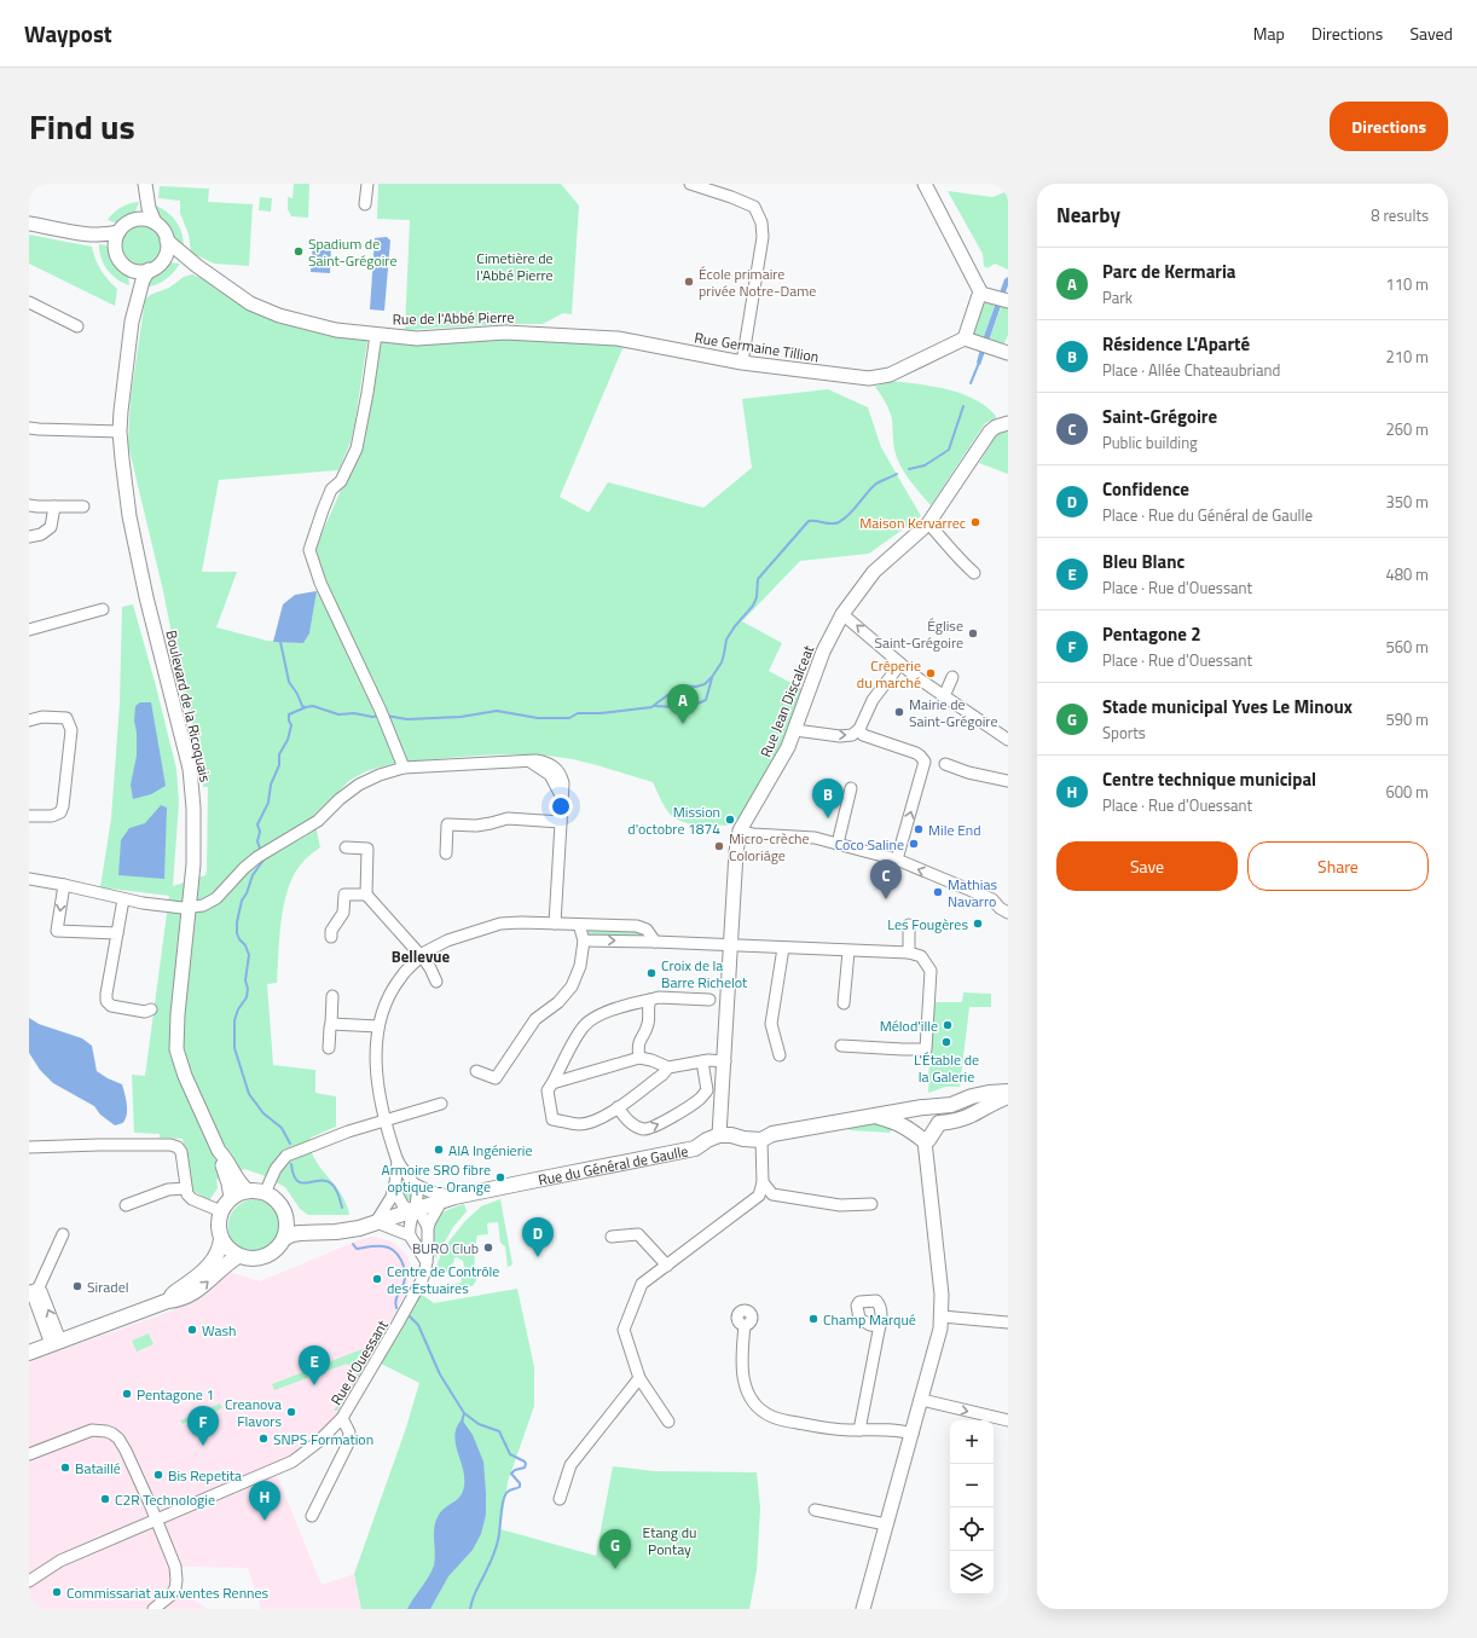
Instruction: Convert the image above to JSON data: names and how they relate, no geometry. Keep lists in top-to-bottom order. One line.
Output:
{"streets":{"main road":["Rue du Général de Gaulle"],"street":["Rue de l'Abbé Pierre","Rue Germaine Tillion","Rue Jean Discalceat","Boulevard de la Ricoquais","Rue d'Ouessant"]},"crossings":[["Rue de l'Abbé Pierre","Rue Germaine Tillion"],["Rue de l'Abbé Pierre","Boulevard de la Ricoquais"],["Rue Jean Discalceat","Rue du Général de Gaulle"],["Boulevard de la Ricoquais","Rue du Général de Gaulle"],["Rue du Général de Gaulle","Rue d'Ouessant"]],"districts":["Bellevue"],"parks":["Cimetière de l'Abbé Pierre","Etang du Pontay"],"places":["Spadium de Saint-Grégoire","École primaire privée Notre-Dame","Maison Kervarrec","Église Saint-Grégoire","Crêperie du marché","Mairie de Saint-Grégoire","Mission d'octobre 1874","Mile End","Coco Saline","Micro-crèche Coloriâge","Mathias Navarro","Les Fougères","Croix de la Barre Richelot","Mélod'ille","L'Étable de la Galerie","AIA Ingénierie","Armoire SRO fibre optique - Orange","BURO Club","Centre de Contrôle des Estuaires","Siradel","Champ Marqué","Wash","Pentagone 1","Creanova Flavors","SNPS Formation","Bataillé","Bis Repetita","C2R Technologie","Commissariat aux ventes Rennes"],"page":{"header":"Waypost","nav":["Map","Directions","Saved"],"title":"Find us","buttons":["Directions",["Save","Share"]],"heading":["Nearby","8 results"],"list":[{"mark":"A","name":"Parc de Kermaria","note":"Park","value":"110 m"},{"mark":"B","name":"Résidence L'Aparté","note":"Place · Allée Chateaubriand","value":"210 m"},{"mark":"C","name":"Saint-Grégoire","note":"Public building","value":"260 m"},{"mark":"D","name":"Confidence","note":"Place · Rue du Général de Gaulle","value":"350 m"},{"mark":"E","name":"Bleu Blanc","note":"Place · Rue d'Ouessant","value":"480 m"},{"mark":"F","name":"Pentagone 2","note":"Place · Rue d'Ouessant","value":"560 m"},{"mark":"G","name":"Stade municipal Yves Le Minoux","note":"Sports","value":"590 m"},{"mark":"H","name":"Centre technique municipal","note":"Place · Rue d'Ouessant","value":"600 m"}],"pins":["A","B","C","D","E","F","H","G"],"map_buttons":["+","−"]}}
